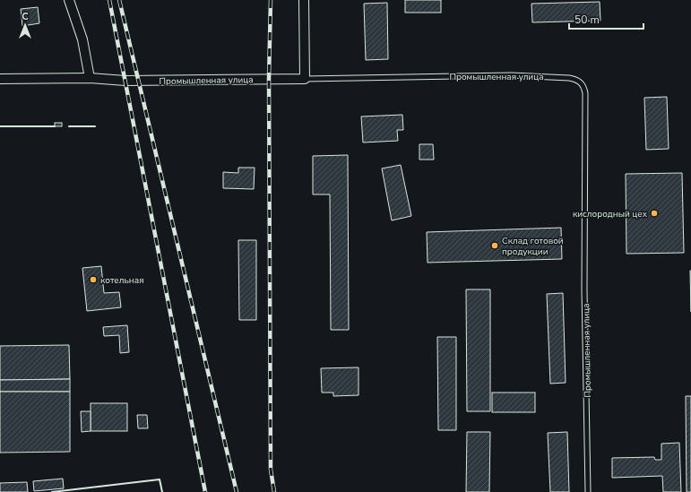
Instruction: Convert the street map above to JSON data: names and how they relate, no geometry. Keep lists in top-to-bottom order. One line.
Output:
{"streets":{"street":["Промышленная улица"]},"places":["кислородный цех","Склад готовой продукции","котельная"],"scale_bar":"50 m","north":"top"}
